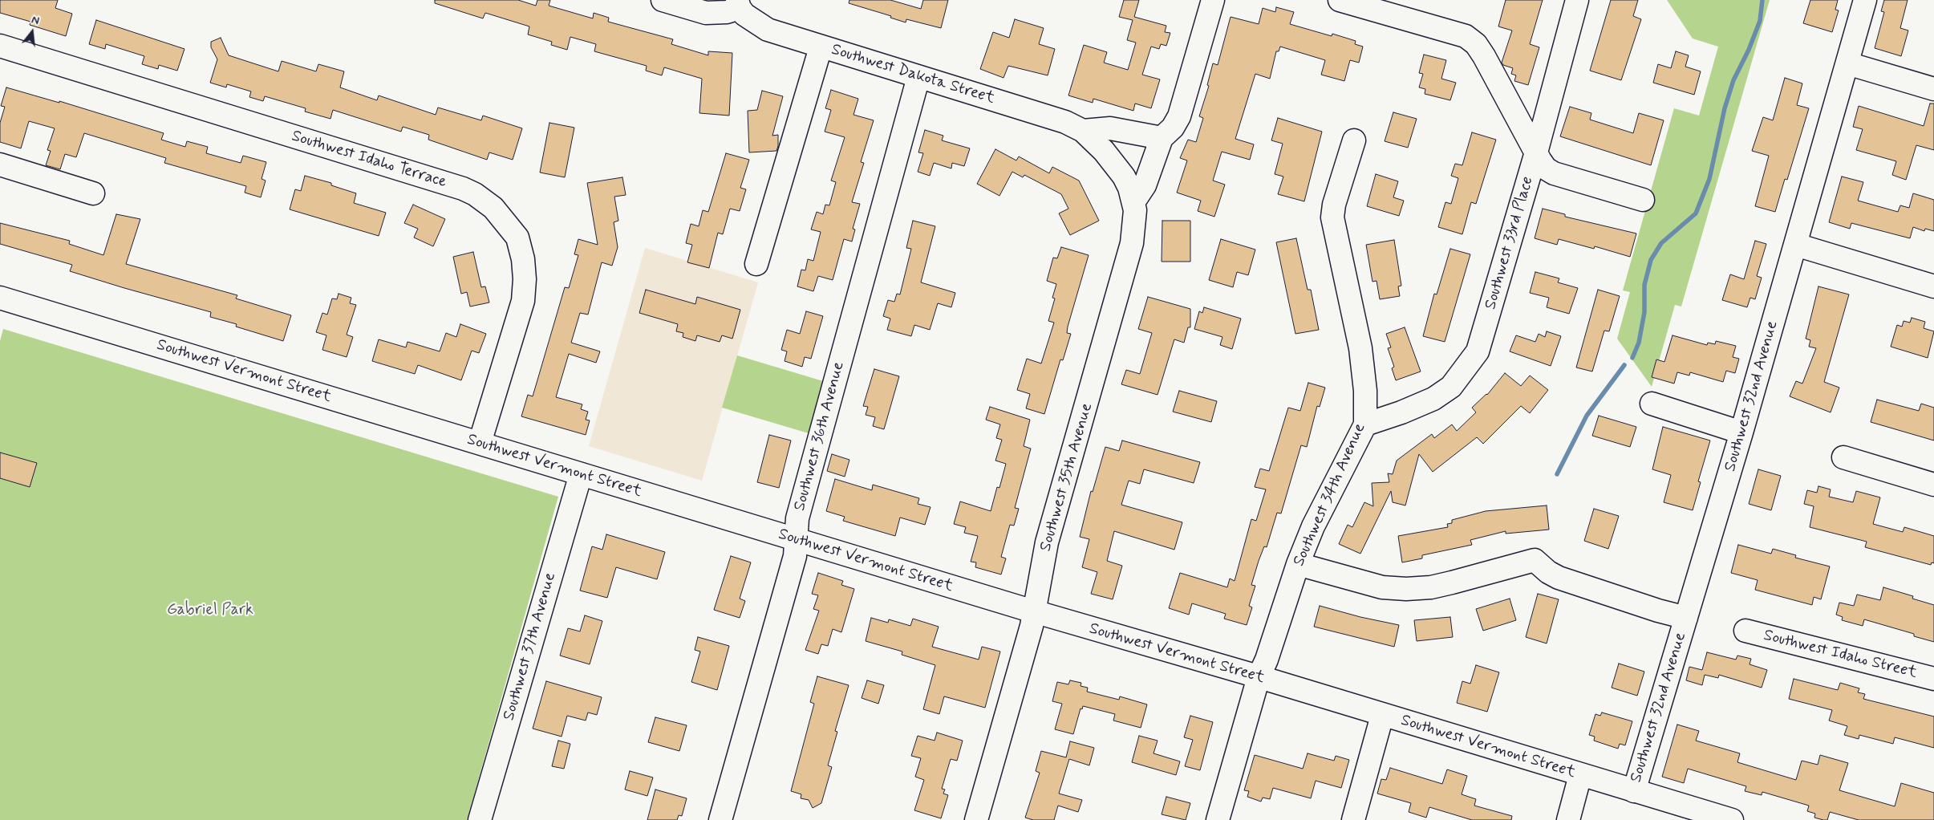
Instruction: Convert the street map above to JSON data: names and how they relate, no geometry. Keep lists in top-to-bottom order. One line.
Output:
{"streets":{"street":["Southwest Dakota Street","Southwest Idaho Terrace","Southwest 33rd Place","Southwest Vermont Street","Southwest 32nd Avenue","Southwest 36th Avenue","Southwest 35th Avenue","Southwest 34th Avenue","Southwest 37th Avenue","Southwest Idaho Street"]},"crossings":[["Southwest Dakota Street","Southwest 36th Avenue"],["Southwest Dakota Street","Southwest 35th Avenue"],["Southwest Idaho Terrace","Southwest Vermont Street"],["Southwest 33rd Place","Southwest 34th Avenue"],["Southwest Vermont Street","Southwest 32nd Avenue"],["Southwest Vermont Street","Southwest 36th Avenue"],["Southwest Vermont Street","Southwest 35th Avenue"],["Southwest Vermont Street","Southwest 34th Avenue"],["Southwest Vermont Street","Southwest 37th Avenue"]],"parks":["Gabriel Park"],"north":"top"}
